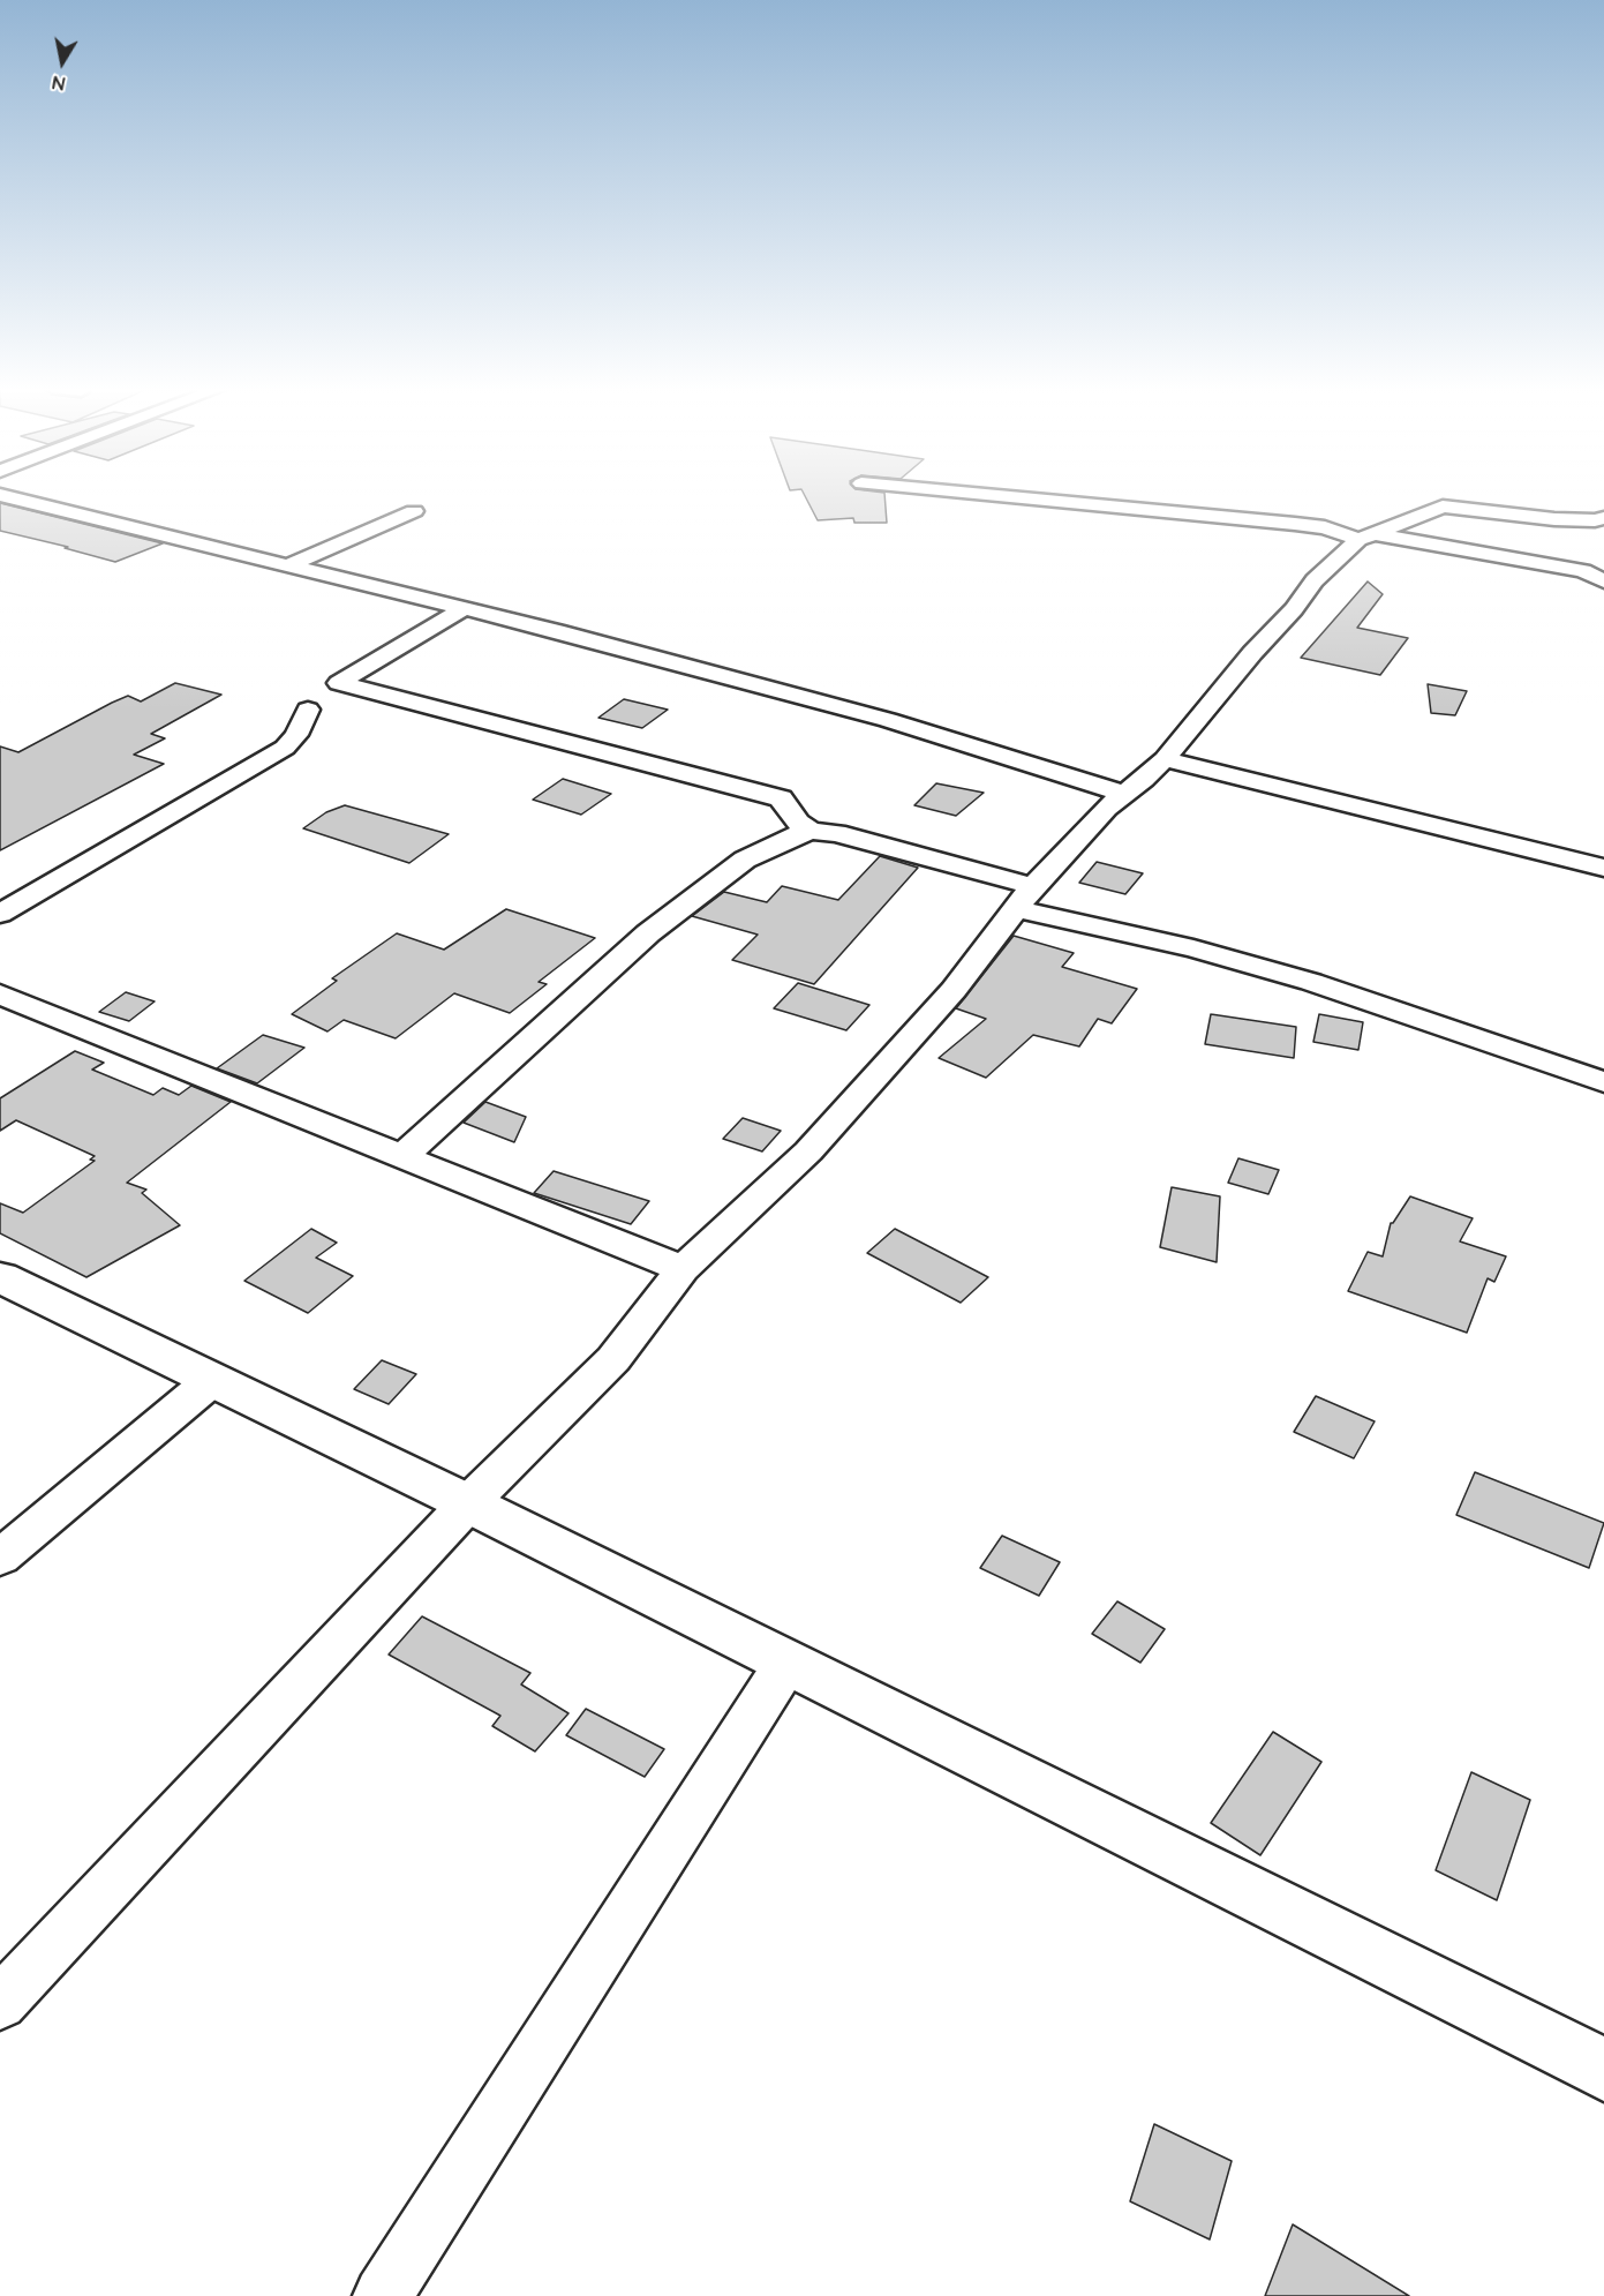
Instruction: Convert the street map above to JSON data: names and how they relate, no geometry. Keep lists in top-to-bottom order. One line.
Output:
{"north":"bottom"}
